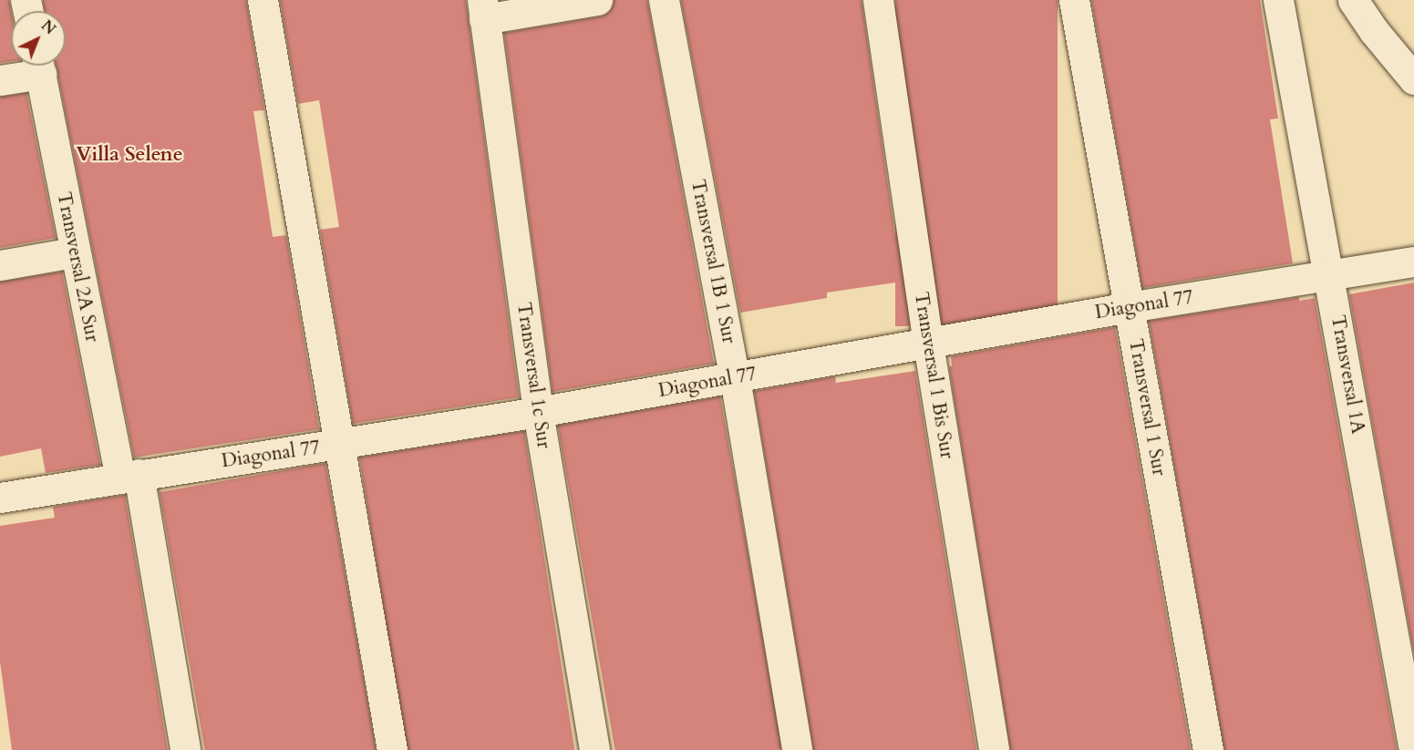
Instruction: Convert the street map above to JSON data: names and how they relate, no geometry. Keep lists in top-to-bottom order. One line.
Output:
{"streets":{"street":["Transversal 1B 1 Sur","Transversal 2A Sur","Diagonal 77","Transversal 1A","Transversal 1c Sur","Transversal 1 Bis Sur","Transversal 1 Sur"]},"crossings":[["Transversal 1B 1 Sur","Diagonal 77"],["Transversal 2A Sur","Diagonal 77"],["Diagonal 77","Transversal 1A"],["Diagonal 77","Transversal 1c Sur"],["Diagonal 77","Transversal 1 Bis Sur"],["Diagonal 77","Transversal 1 Sur"]],"districts":["Villa Selene"],"north":"top right"}
